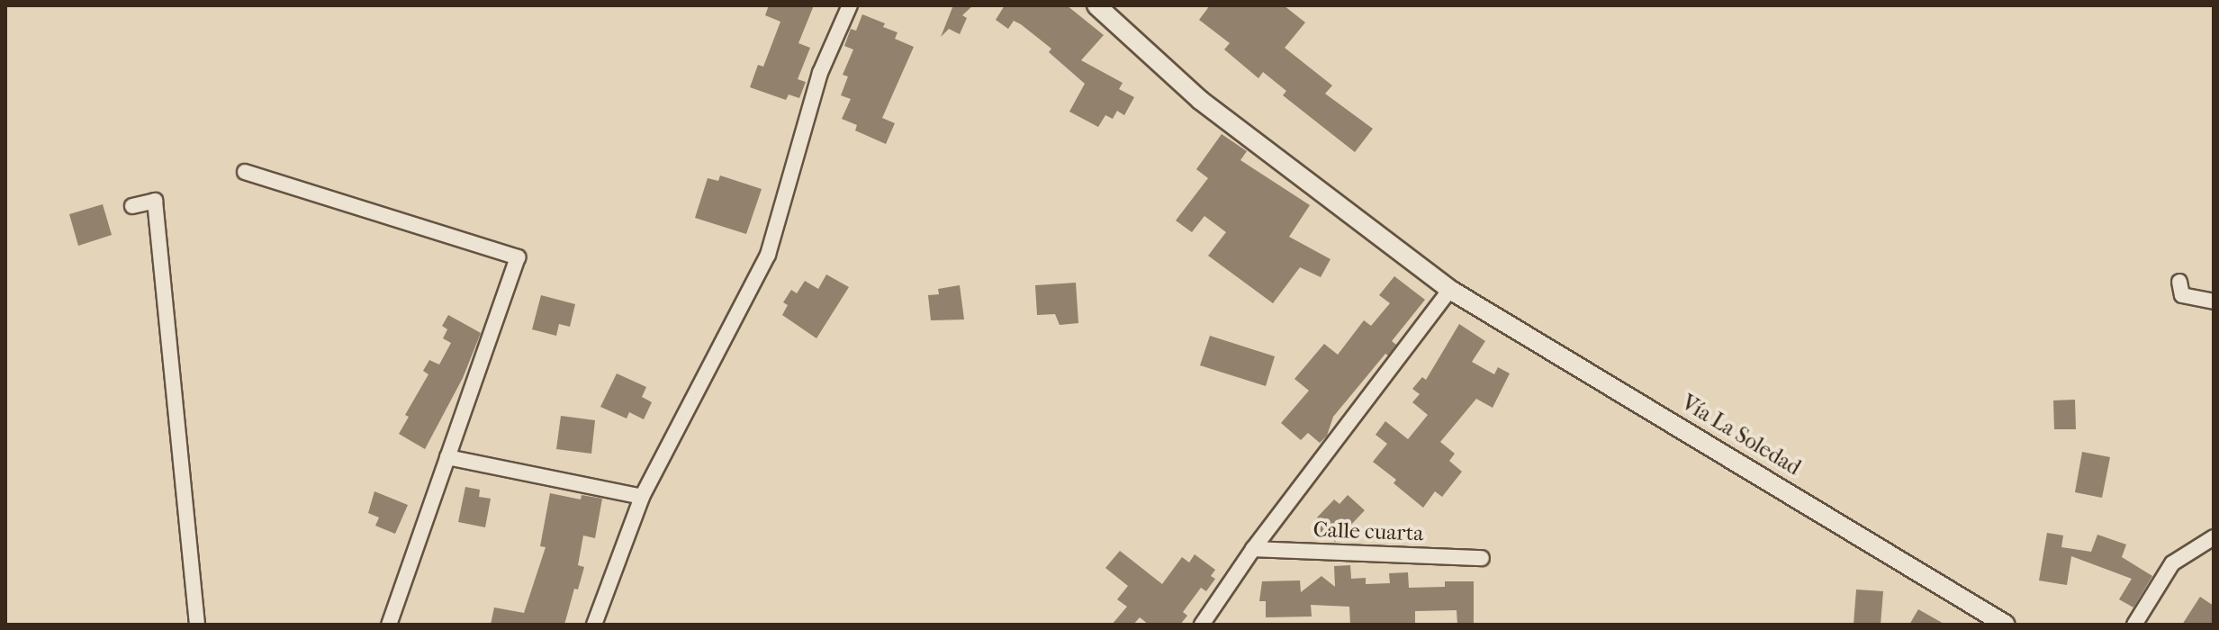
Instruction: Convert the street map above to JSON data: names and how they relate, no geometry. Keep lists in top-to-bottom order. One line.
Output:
{"streets":{"street":["Vía La Soledad","Calle cuarta"]}}
